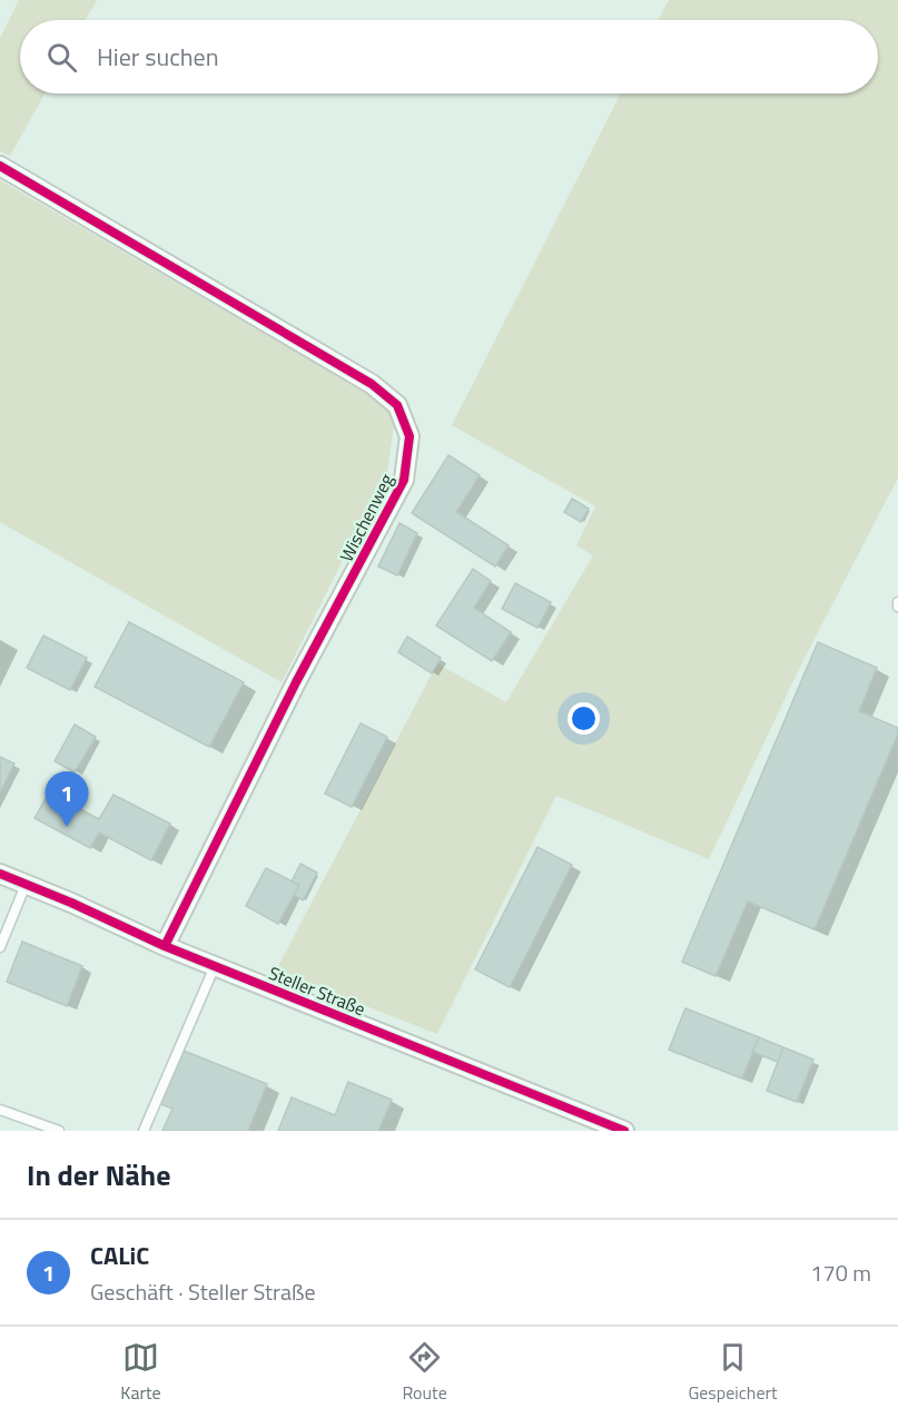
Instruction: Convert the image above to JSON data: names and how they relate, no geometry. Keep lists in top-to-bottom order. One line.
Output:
{"streets":{"street":["Wischenweg","Steller Straße"]},"crossings":[["Wischenweg","Steller Straße"]],"page":{"search":"Hier suchen","pins":"1","heading":"In der Nähe","list":[{"mark":"1","name":"CALiC","note":"Geschäft · Steller Straße","value":"170 m"}],"nav":["Karte","Route","Gespeichert"]}}
